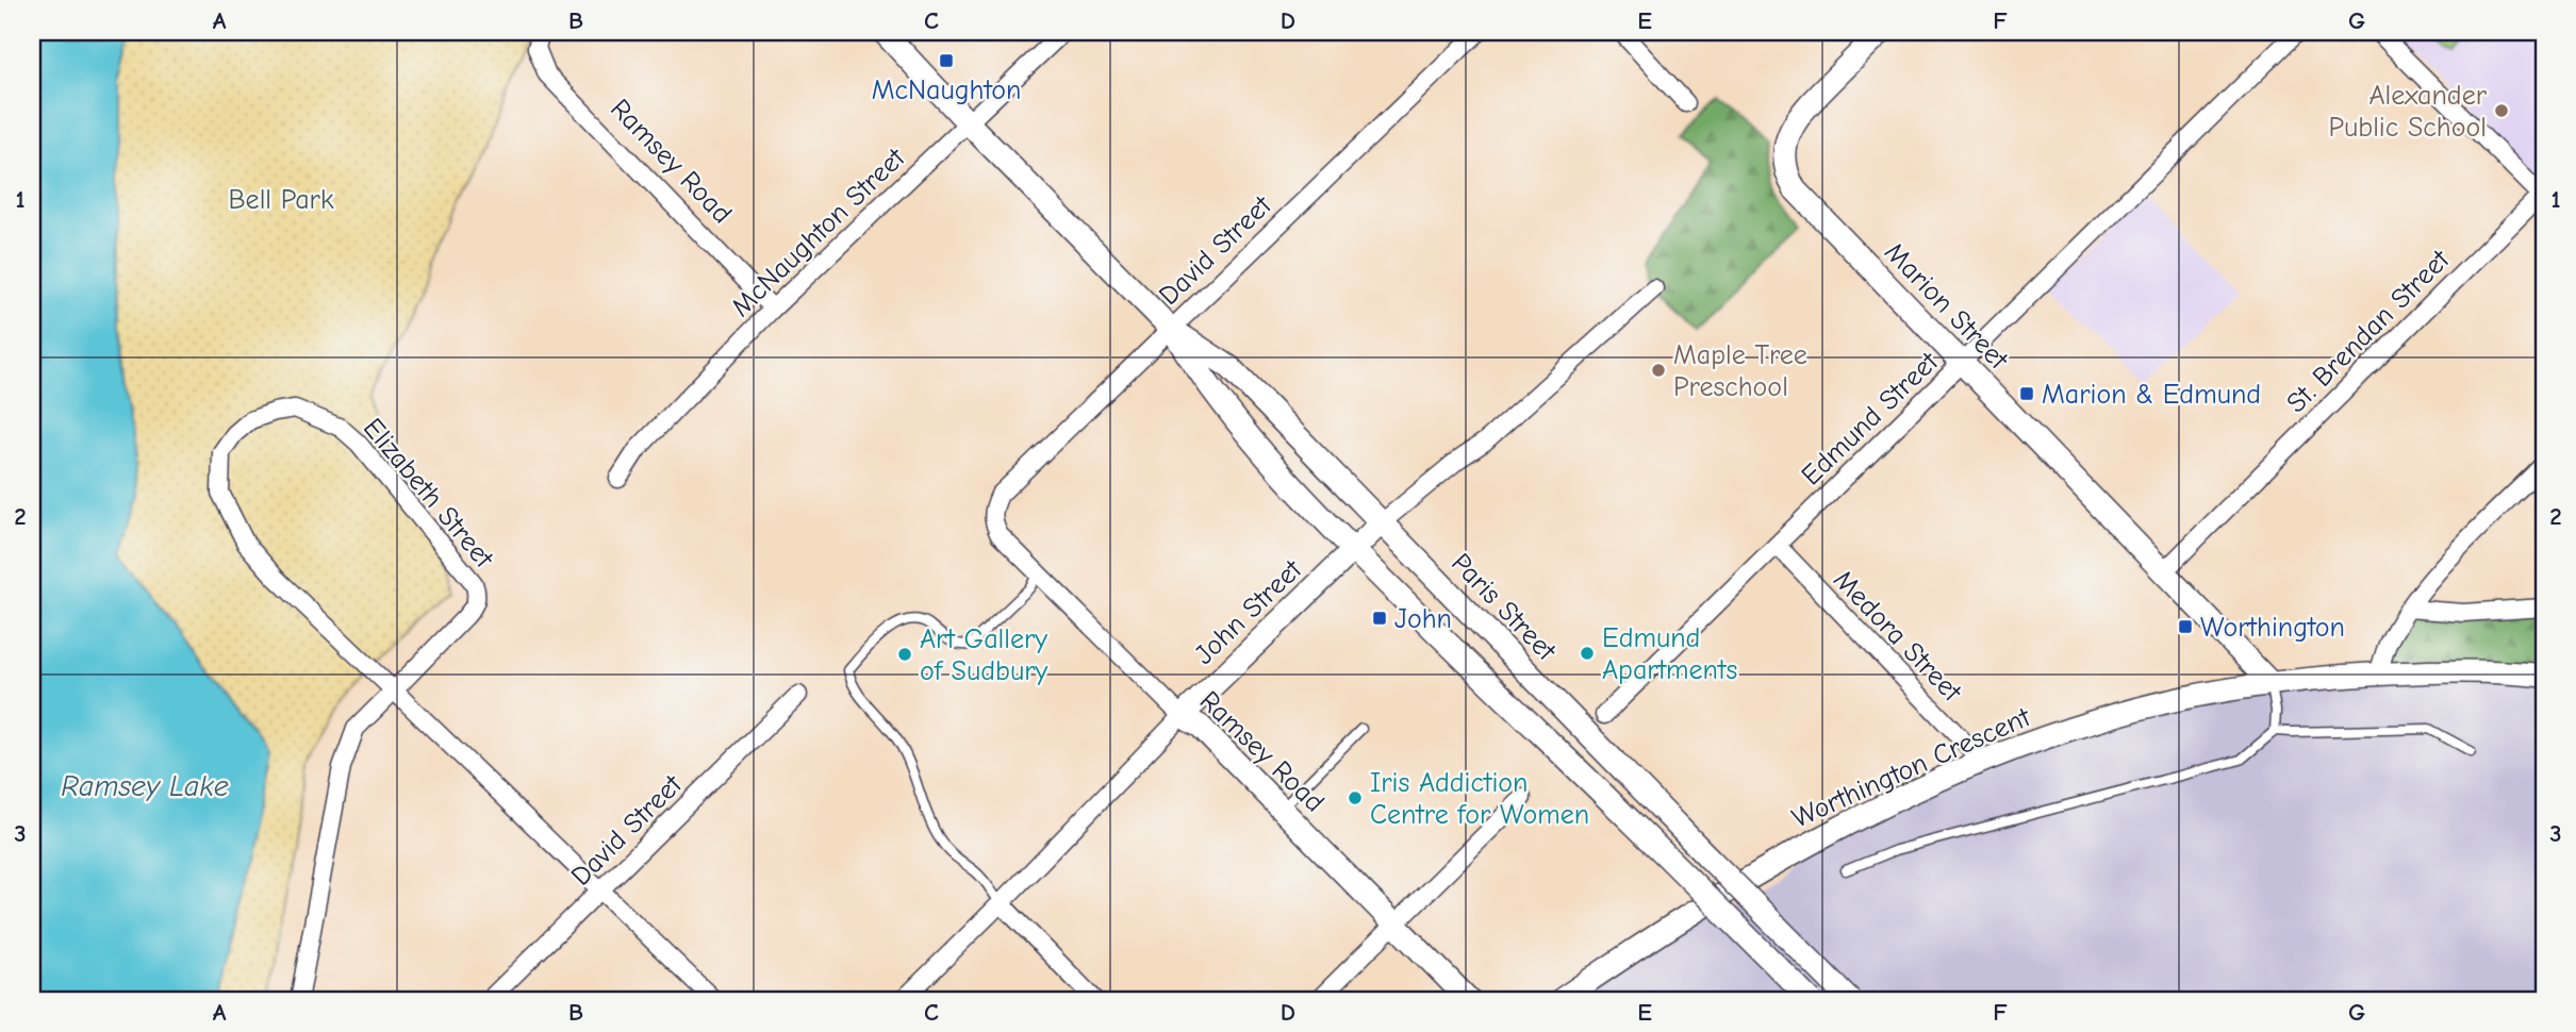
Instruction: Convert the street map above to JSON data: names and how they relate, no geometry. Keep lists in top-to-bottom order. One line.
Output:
{"streets":{"street":["Ramsey Road","McNaughton Street","David Street","Marion Street","St. Brendan Street","Edmund Street","Elizabeth Street","Paris Street","John Street","Medora Street","Worthington Crescent"]},"crossings":[["Ramsey Road","McNaughton Street"],["Ramsey Road","David Street"],["Ramsey Road","John Street"],["McNaughton Street","Paris Street"],["David Street","Elizabeth Street"],["David Street","Paris Street"],["Marion Street","St. Brendan Street"],["Marion Street","Edmund Street"],["Marion Street","Worthington Crescent"],["Edmund Street","Medora Street"],["Paris Street","John Street"],["Medora Street","Worthington Crescent"]],"water":["Ramsey Lake"],"parks":["Bell Park"],"places":{"transit":["McNaughton","Marion & Edmund","John","Worthington"],"other":["Alexander Public School","Maple Tree Preschool","Edmund Apartments","Art Gallery of Sudbury","Iris Addiction Centre for Women"]},"grid":{"columns":["A","B","C","D","E","F","G"],"rows":["1","2","3"]}}
